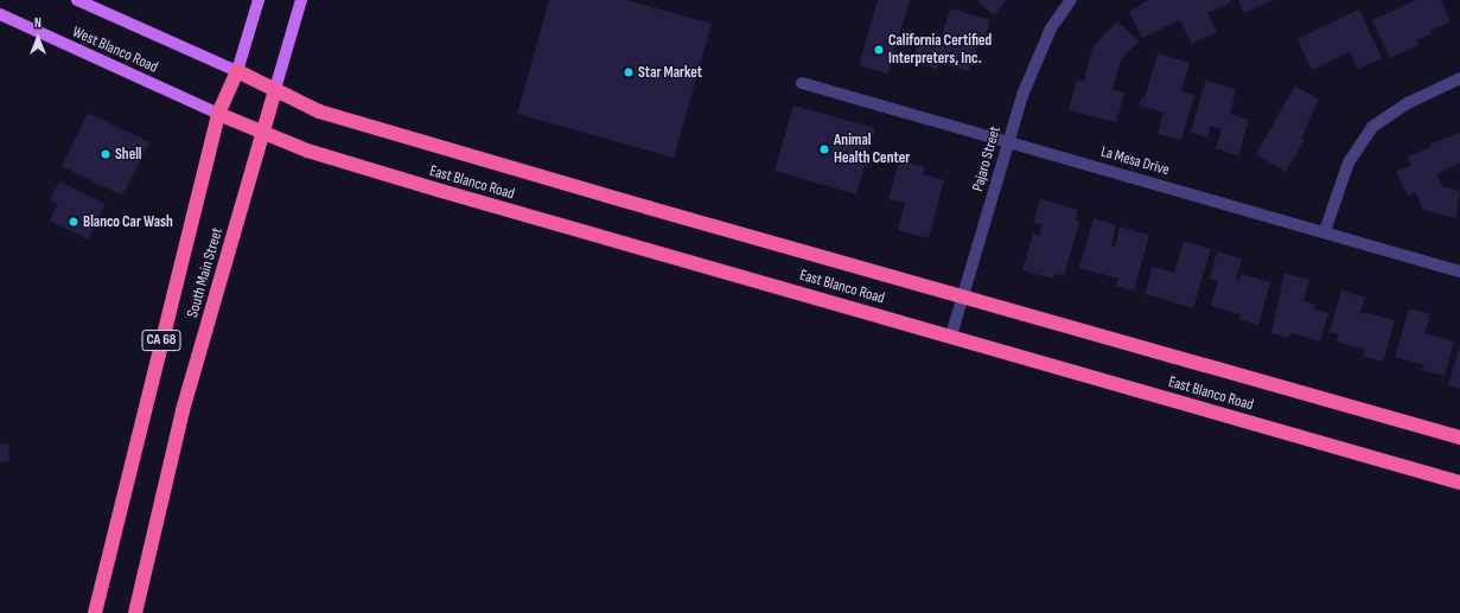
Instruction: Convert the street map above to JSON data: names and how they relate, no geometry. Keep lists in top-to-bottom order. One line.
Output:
{"streets":{"highway":["East Blanco Road","South Main Street","CA 68"],"main road":["West Blanco Road"],"street":["Pajaro Street","La Mesa Drive"]},"crossings":[["West Blanco Road","East Blanco Road"],["West Blanco Road","South Main Street"],["Pajaro Street","La Mesa Drive"],["Pajaro Street","East Blanco Road"],["East Blanco Road","South Main Street"]],"places":["California Certified Interpreters, Inc.","Star Market","Animal Health Center","Shell","Blanco Car Wash"],"north":"top"}
